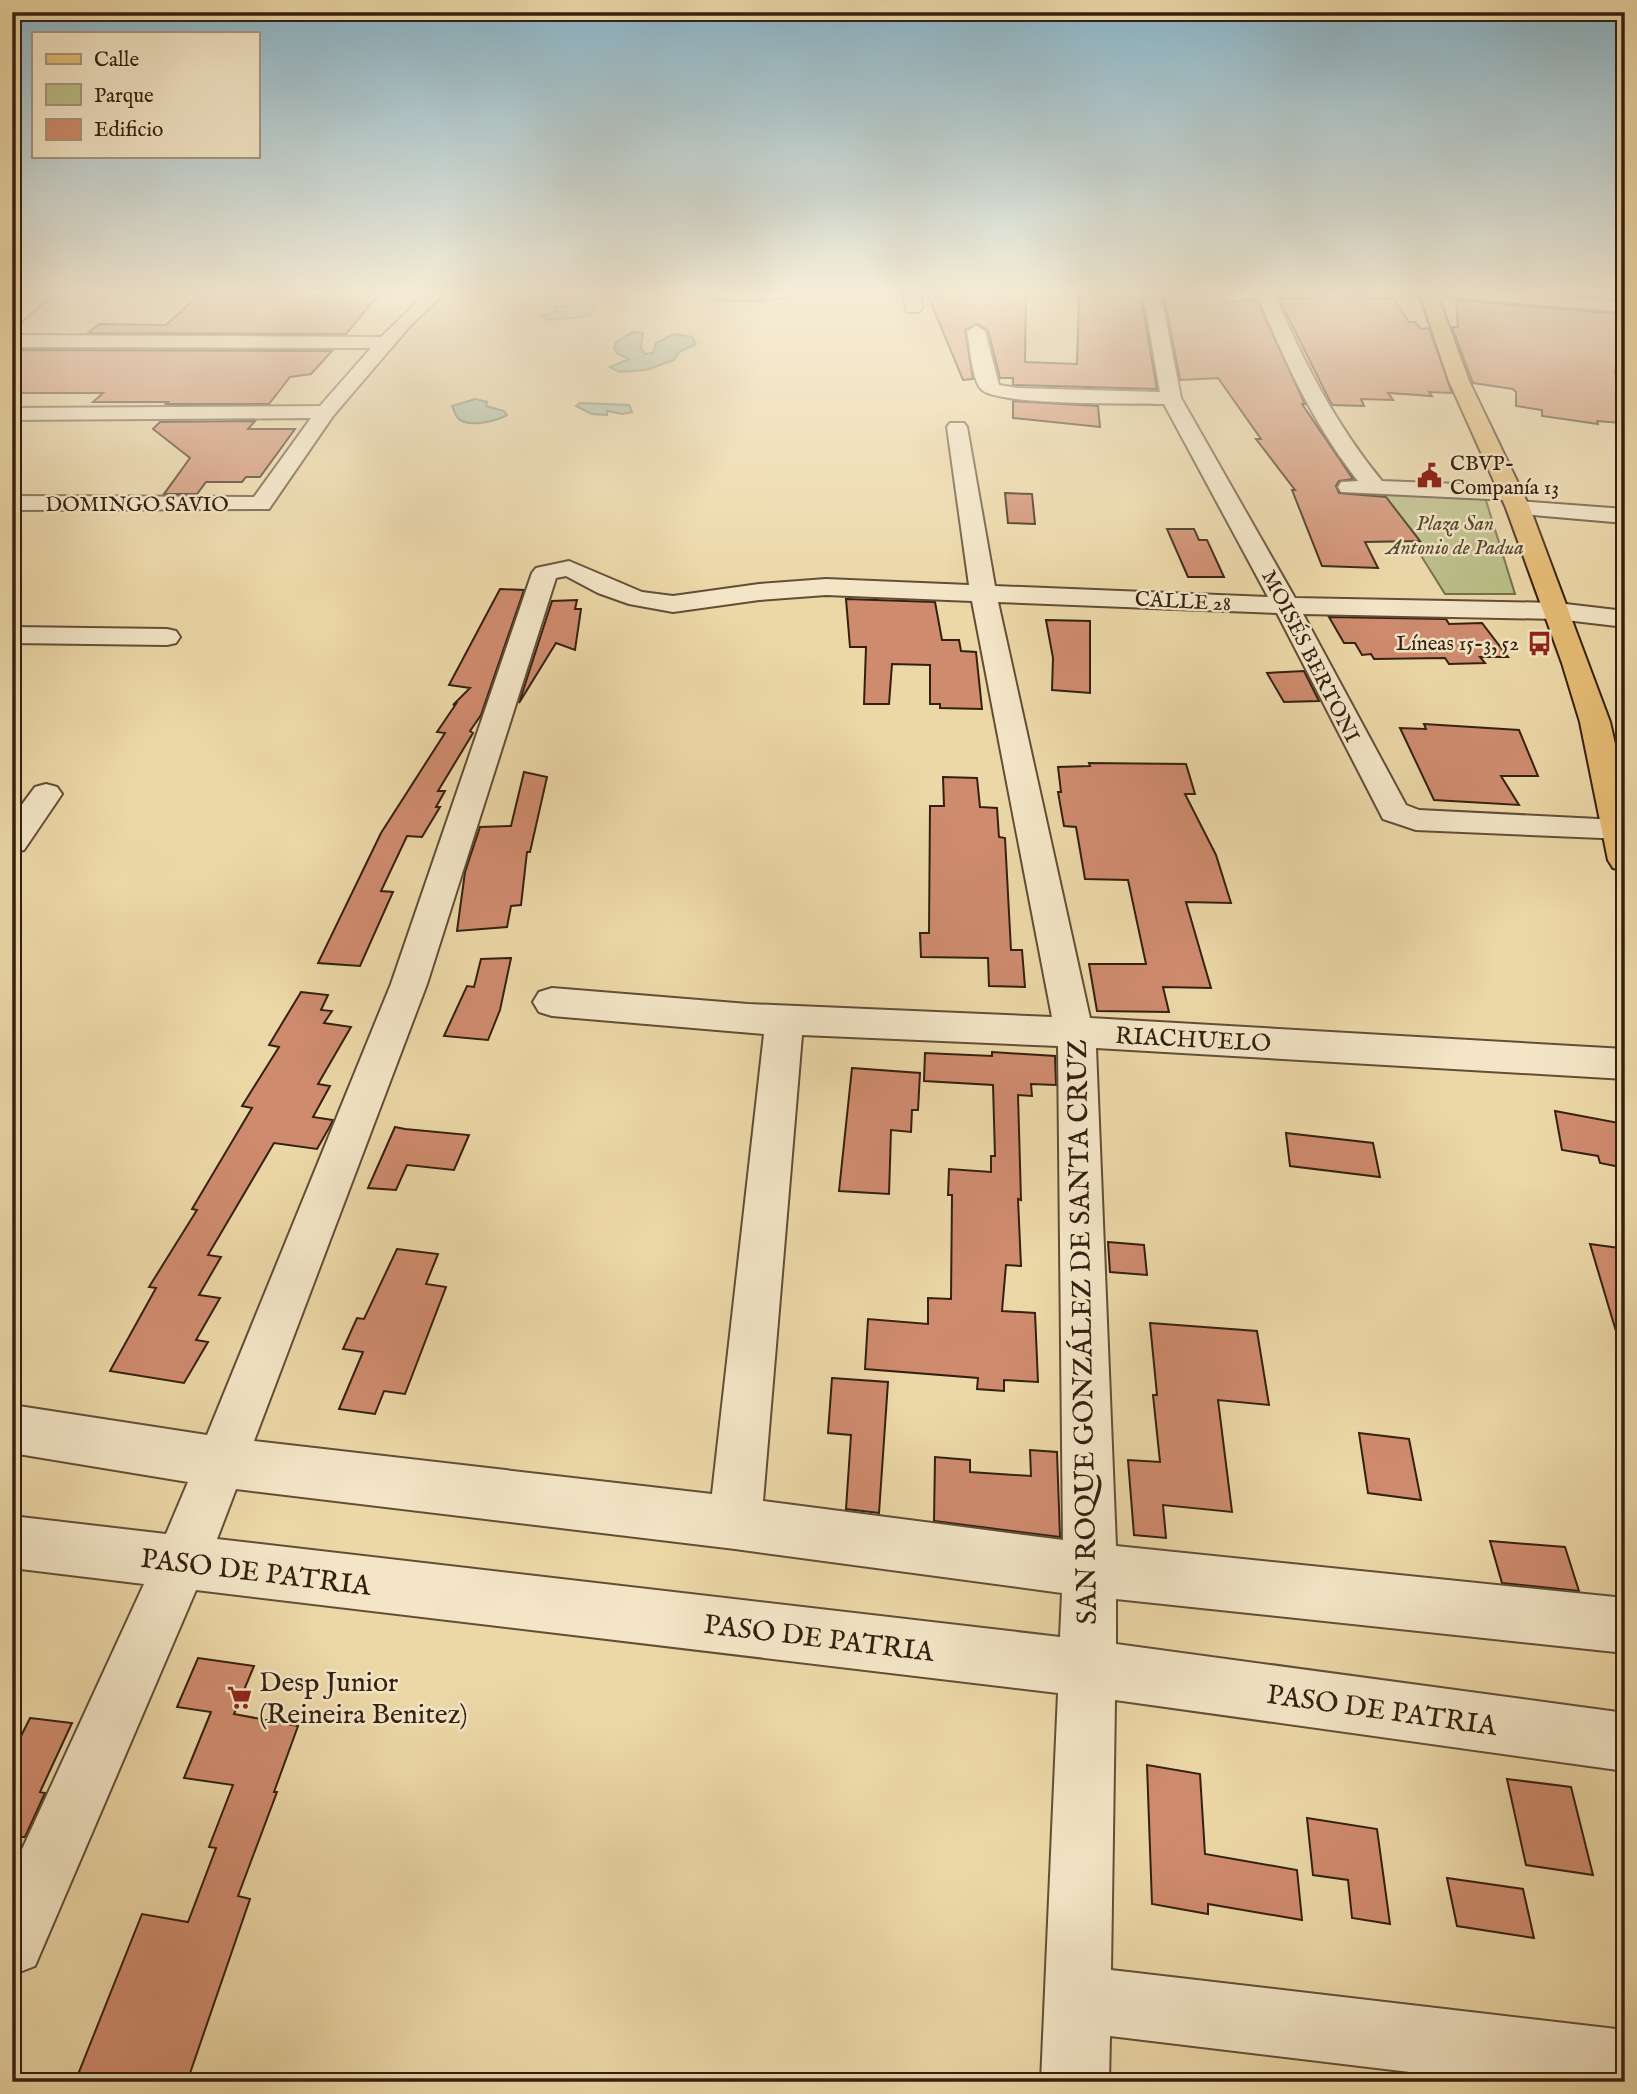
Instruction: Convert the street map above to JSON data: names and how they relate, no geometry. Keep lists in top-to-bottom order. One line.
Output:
{"streets":{"street":["DOMINGO SAVIO","CALLE 28","MOISÉS BERTONI","RIACHUELO","SAN ROQUE GONZÁLEZ DE SANTA CRUZ","PASO DE PATRIA"]},"crossings":[["CALLE 28","MOISÉS BERTONI"],["CALLE 28","SAN ROQUE GONZÁLEZ DE SANTA CRUZ"],["RIACHUELO","SAN ROQUE GONZÁLEZ DE SANTA CRUZ"],["SAN ROQUE GONZÁLEZ DE SANTA CRUZ","PASO DE PATRIA"]],"parks":["Plaza San Antonio de Padua"],"places":{"public building":["CBVP- Companía 13"],"bus stop":["Líneas 15-3, 52"],"supermarket":["Desp Junior (Reineira Benitez)"]},"legend":["Calle","Parque","Edificio"]}
